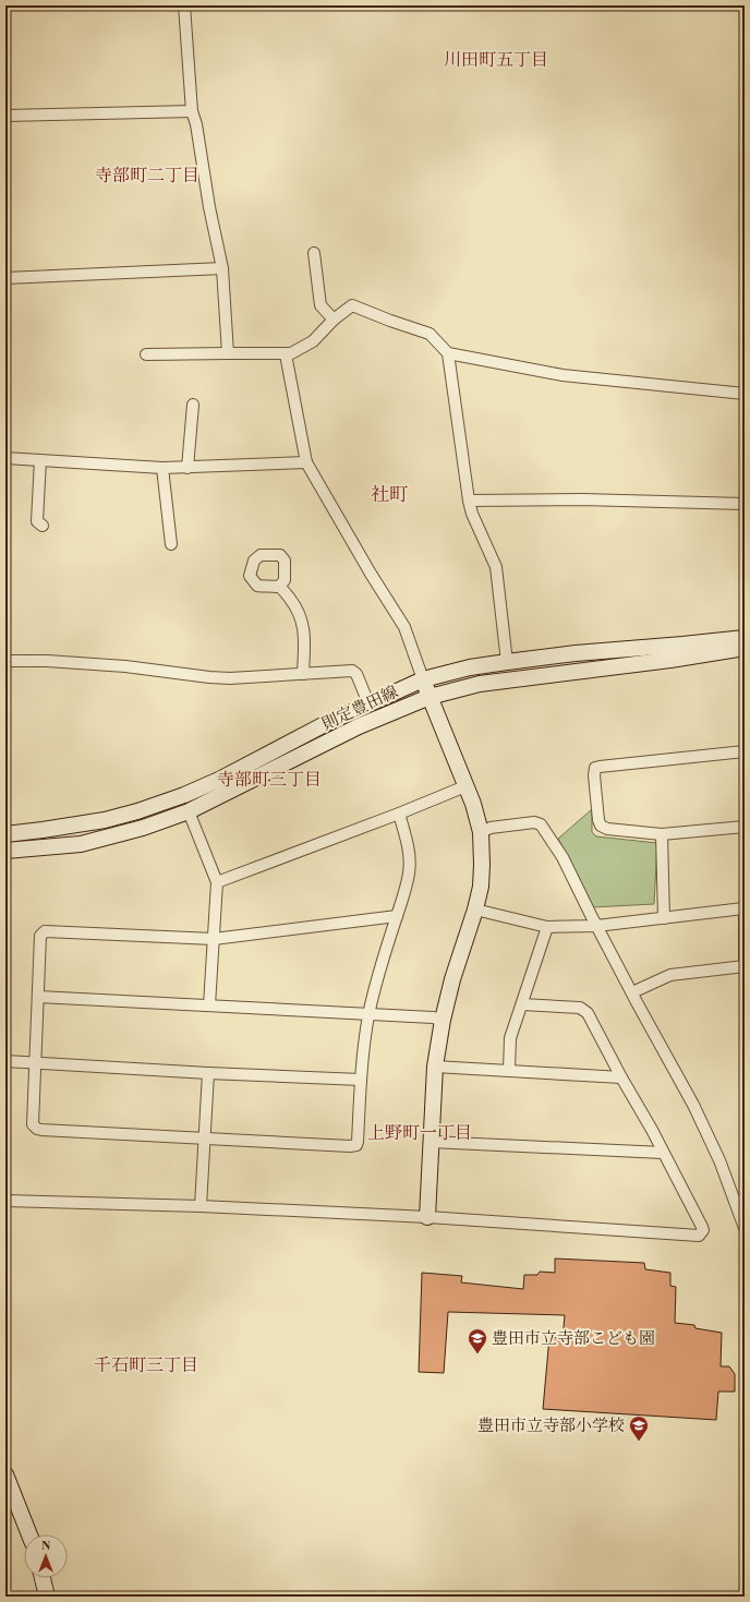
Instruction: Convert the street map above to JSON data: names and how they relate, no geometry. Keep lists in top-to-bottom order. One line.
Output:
{"streets":{"main road":["則定豊田線"]},"districts":["川田町五丁目","寺部町二丁目","社町","寺部町三丁目","上野町一丁目","千石町三丁目"],"places":{"school or university":["豊田市立寺部こども園","豊田市立寺部小学校"]},"north":"top"}
